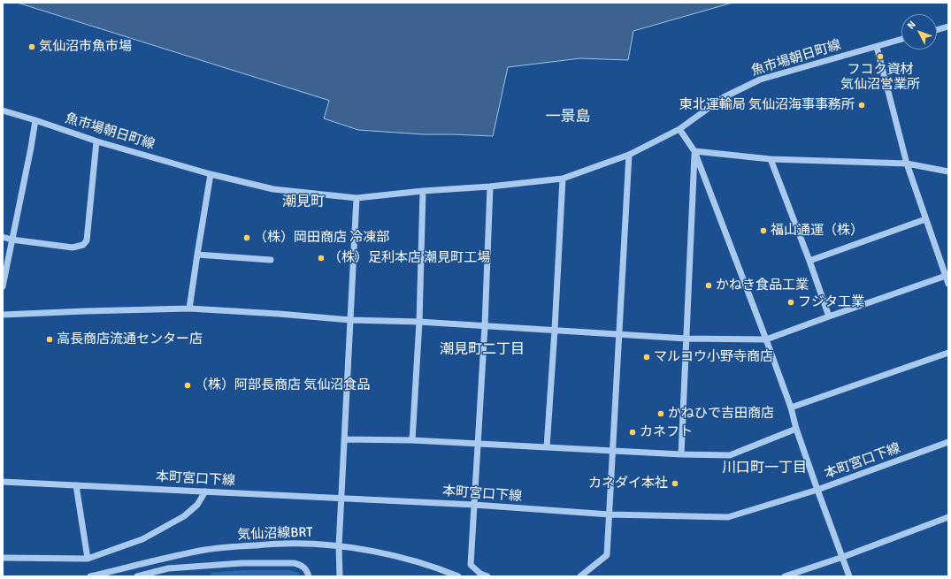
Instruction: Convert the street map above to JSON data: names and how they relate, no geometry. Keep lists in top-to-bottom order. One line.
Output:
{"streets":{"street":["魚市場朝日町線","本町宮口下線","気仙沼線BRT"]},"districts":["一景島","潮見町","潮見町二丁目","川口町一丁目"],"places":["気仙沼市魚市場","フコク資材 気仙沼営業所","東北運輸局 気仙沼海事事務所","福山通運（株）","（株）岡田商店 冷凍部","（株）足利本店 潮見町工場","かねき食品工業","フジタ工業","高長商店流通センター店","マルコウ小野寺商店","（株）阿部長商店 気仙沼食品","かねひで吉田商店","カネフト","カネダイ本社"],"north":"top left"}
